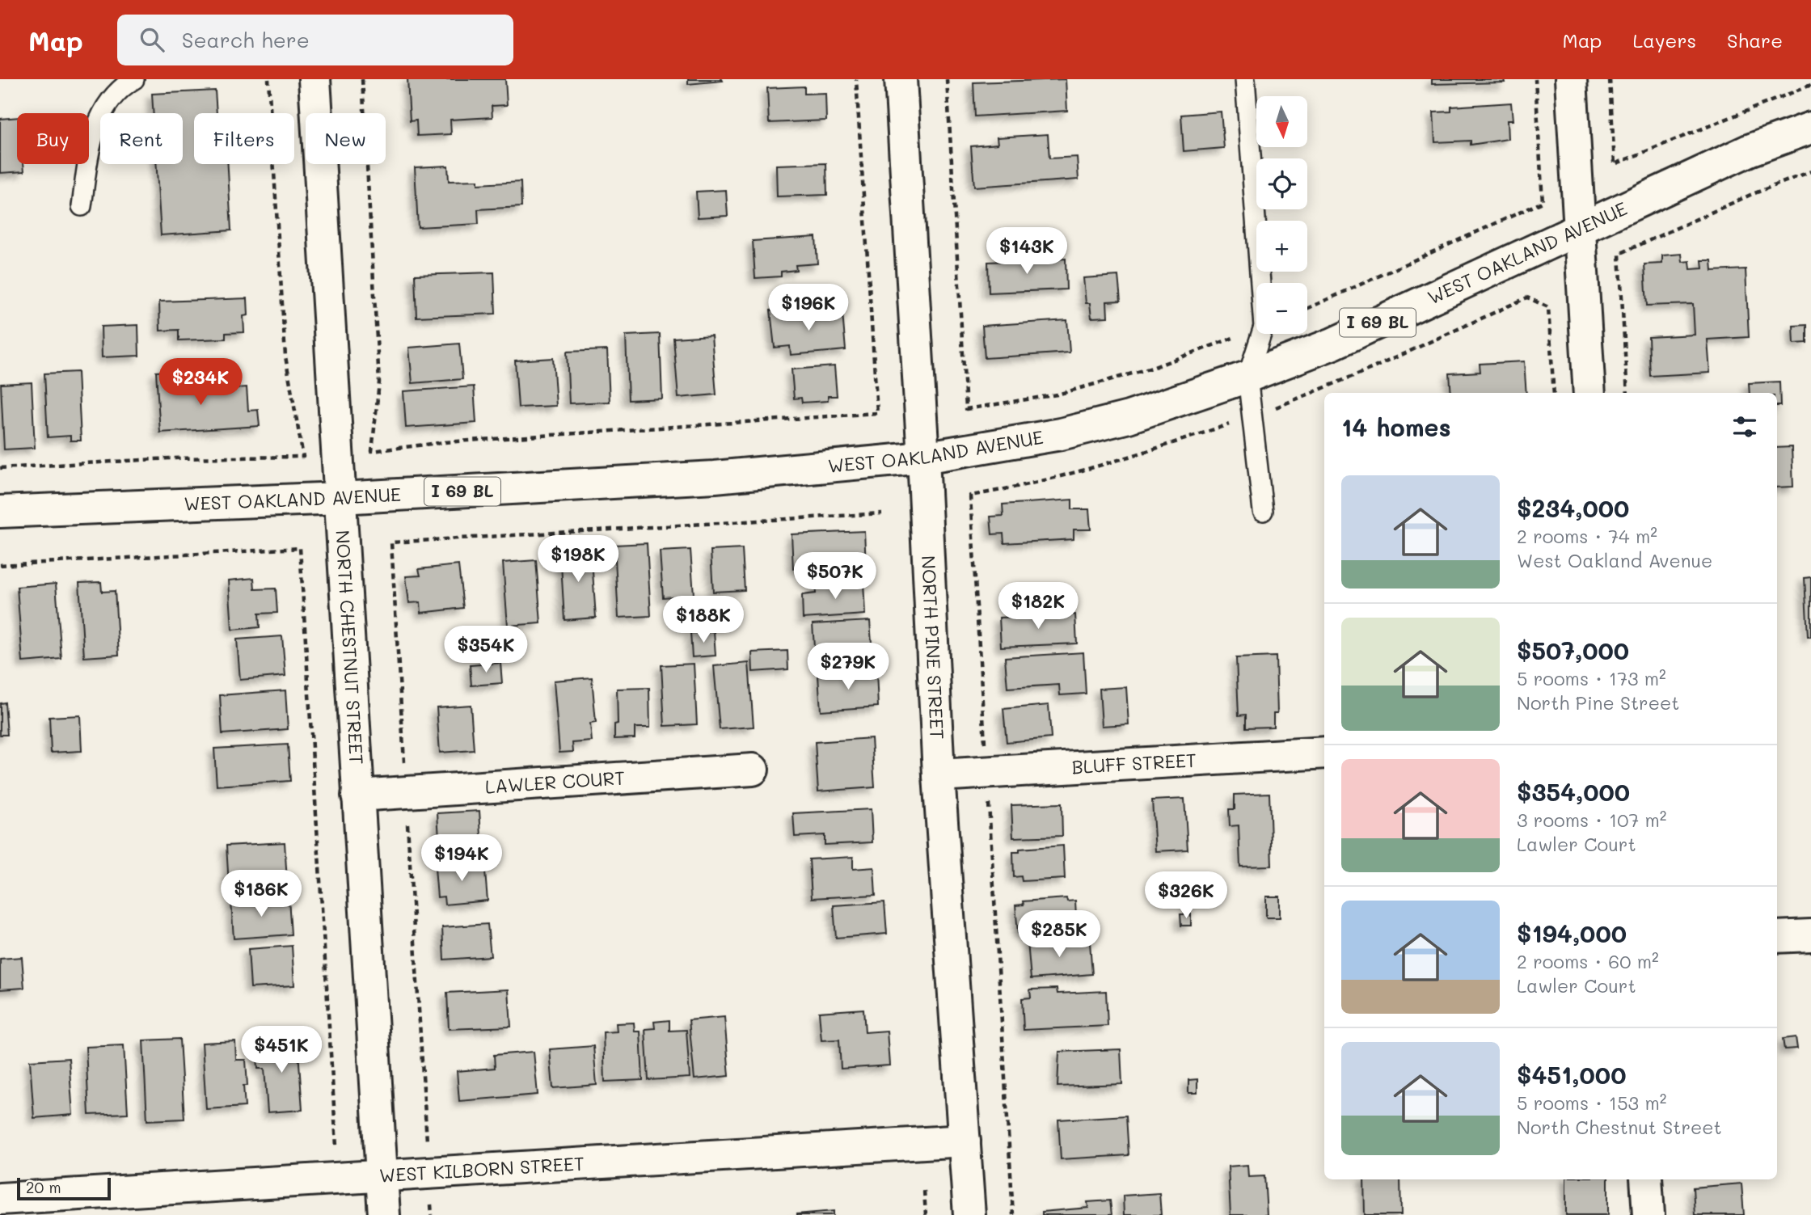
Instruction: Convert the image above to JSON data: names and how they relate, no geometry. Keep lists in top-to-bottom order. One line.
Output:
{"streets":{"street":["WEST OAKLAND AVENUE","I 69 BL","NORTH CHESTNUT STREET","NORTH PINE STREET","BLUFF STREET","LAWLER COURT","WEST KILBORN STREET"]},"crossings":[["WEST OAKLAND AVENUE","NORTH CHESTNUT STREET"],["WEST OAKLAND AVENUE","NORTH PINE STREET"],["NORTH CHESTNUT STREET","LAWLER COURT"],["NORTH CHESTNUT STREET","WEST KILBORN STREET"],["NORTH PINE STREET","BLUFF STREET"],["NORTH PINE STREET","WEST KILBORN STREET"]],"scale_bar":"20 m","north":"bottom","page":{"header":"Map","search":"Search here","nav":["Map","Layers","Share"],"map_buttons":["+","−"],"chip":["Buy","Rent","Filters","New"],"price":["$143K","$196K","$234K","$198K","$507K","$182K","$188K","$354K","$279K","$194K","$186K","$326K","$285K","$451K"],"heading":"14 homes","list":[{"name":"$234,000","note":"2 rooms · 74 m² · West Oakland Avenue"},{"name":"$507,000","note":"5 rooms · 173 m² · North Pine Street"},{"name":"$354,000","note":"3 rooms · 107 m² · Lawler Court"},{"name":"$194,000","note":"2 rooms · 60 m² · Lawler Court"},{"name":"$451,000","note":"5 rooms · 153 m² · North Chestnut Street"}],"scale":"20 m"}}
